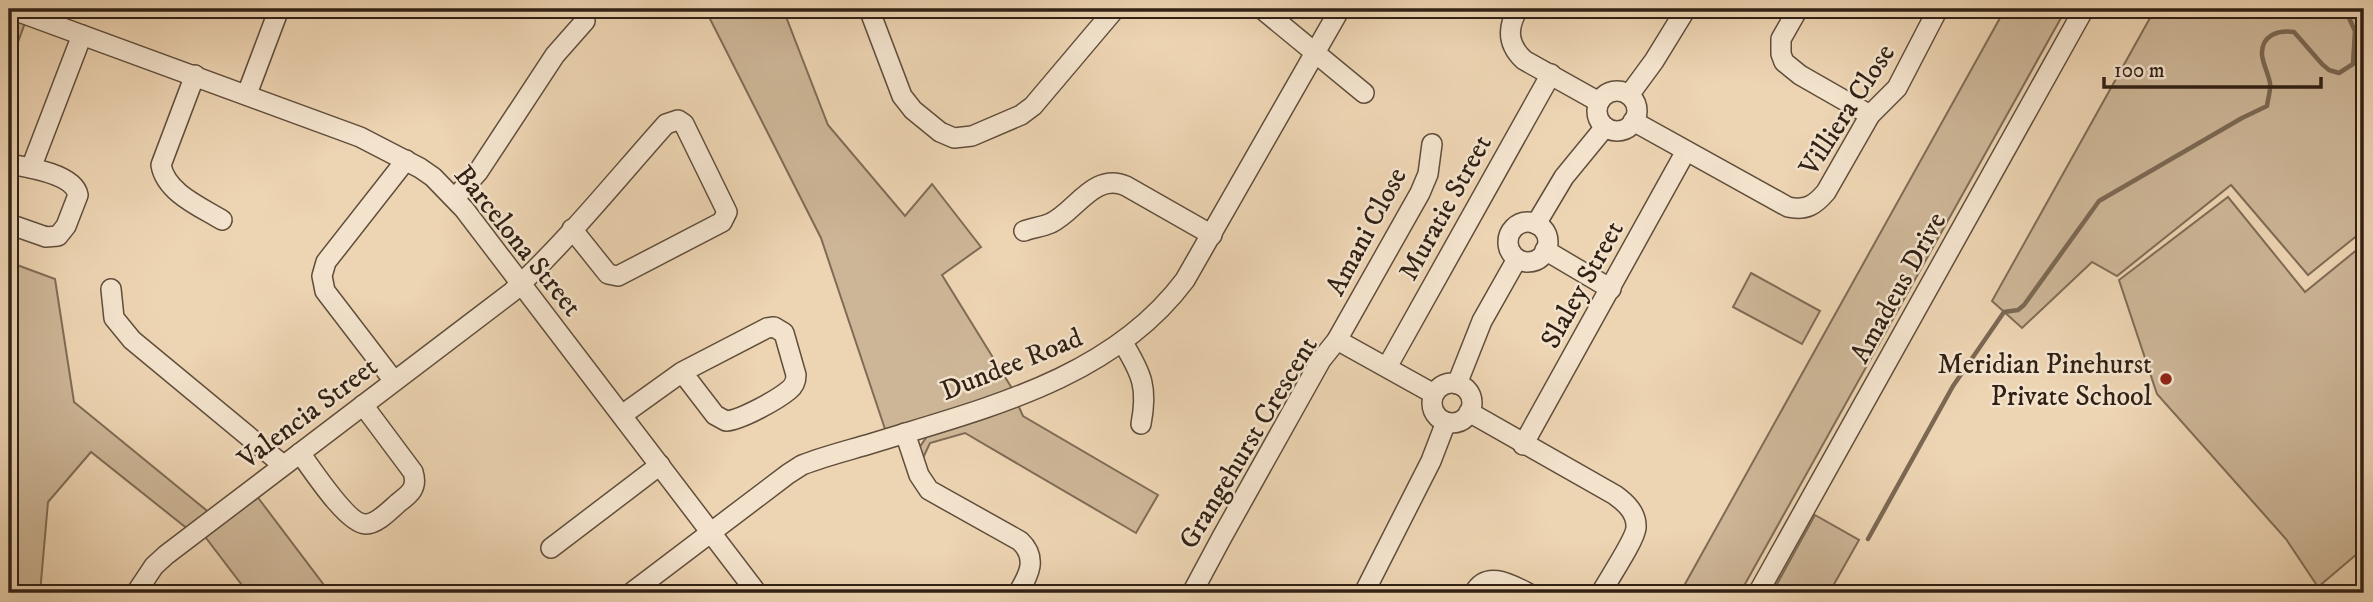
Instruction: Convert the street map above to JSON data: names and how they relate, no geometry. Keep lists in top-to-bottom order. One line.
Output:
{"streets":{"street":["Villiera Close","Muratie Street","Amani Close","Barcelona Street","Slaley Street","Amadeus Drive","Dundee Road","Valencia Street","Grangehurst Crescent"]},"crossings":[["Villiera Close","Slaley Street"],["Muratie Street","Grangehurst Crescent"],["Amani Close","Grangehurst Crescent"],["Barcelona Street","Dundee Road"],["Barcelona Street","Valencia Street"]],"places":["Meridian Pinehurst Private School"],"scale_bar":"100 m"}
